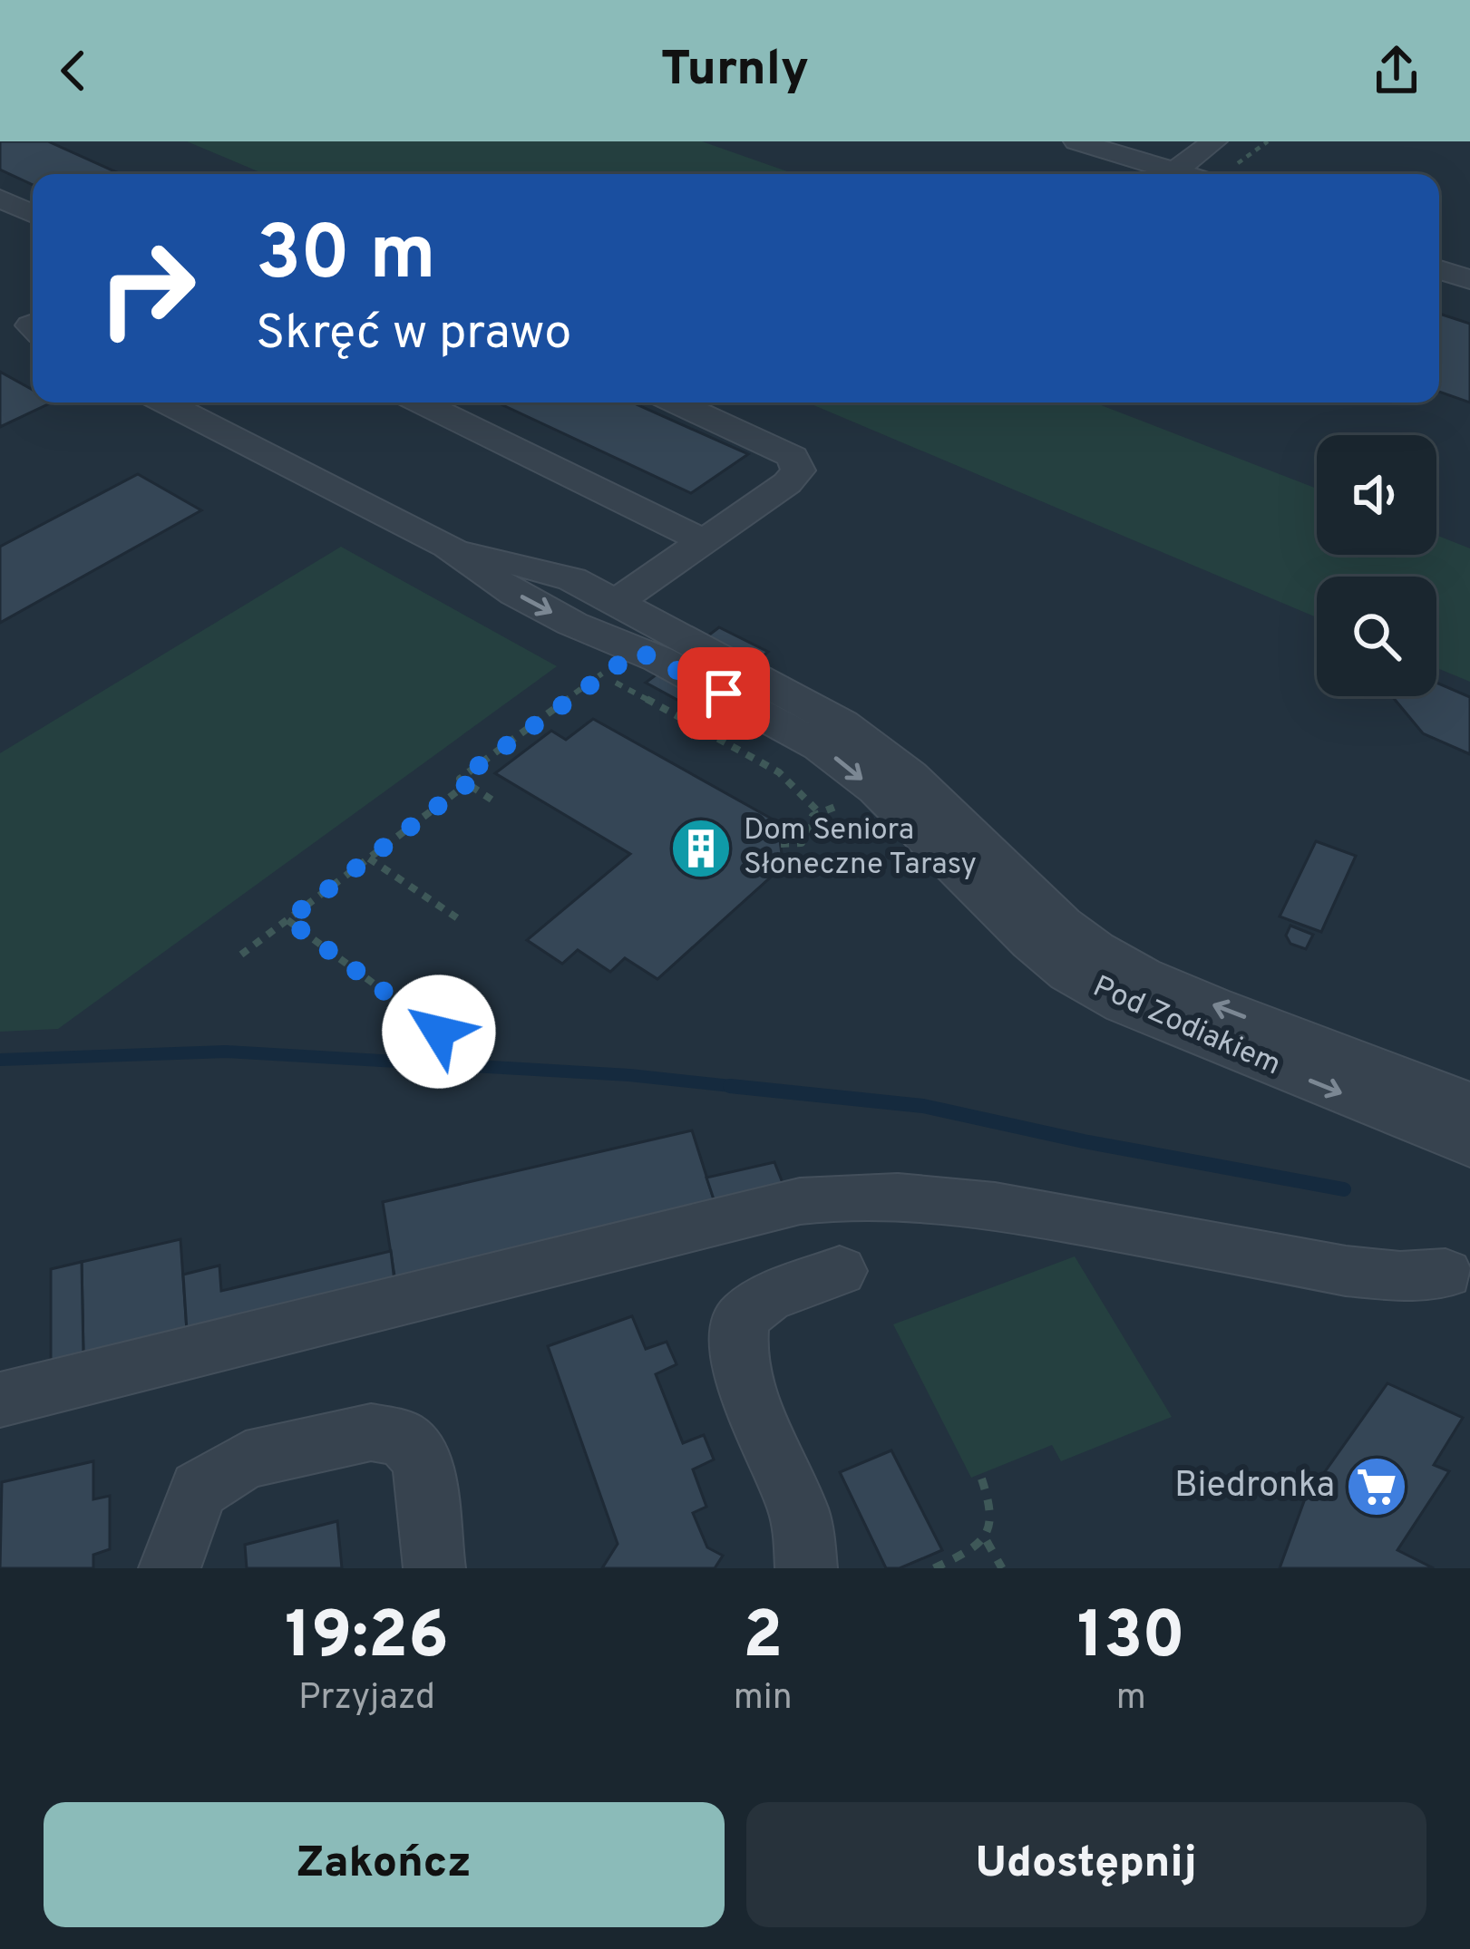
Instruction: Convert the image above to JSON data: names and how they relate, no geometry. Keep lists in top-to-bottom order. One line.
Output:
{"streets":{"street":["Pod Zodiakiem"]},"places":{"building":["Dom Seniora Słoneczne Tarasy"],"supermarket":["Biedronka"]},"page":{"header":"Turnly","turn":["30 m","Skręć w prawo"],"eta":["19:26","Przyjazd","2","min","130","m"],"buttons":["Zakończ","Udostępnij"]}}
